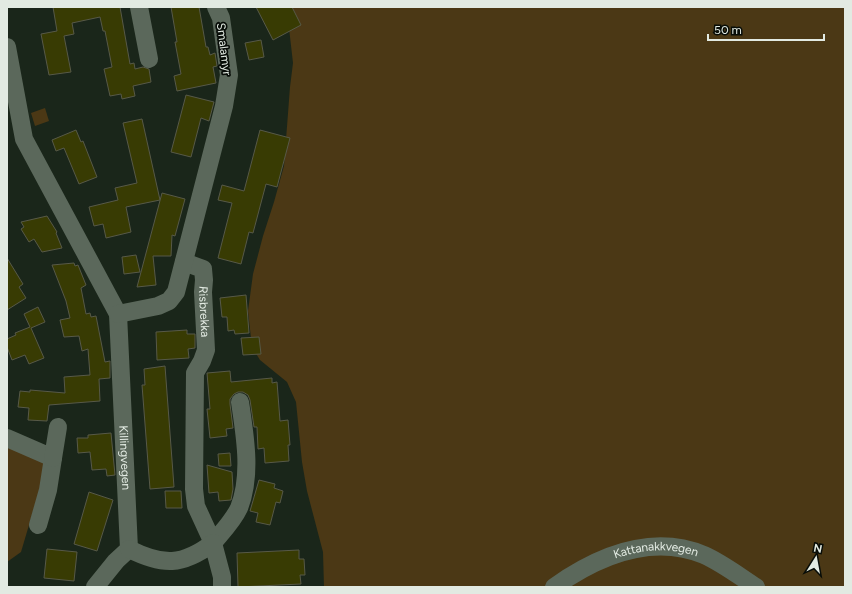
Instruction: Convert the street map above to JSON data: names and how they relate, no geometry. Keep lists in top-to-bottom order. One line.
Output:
{"streets":{"street":["Smalamyr","Risbrekka","Killingvegen","Kattanakkvegen"]},"crossings":[["Smalamyr","Risbrekka"]],"scale_bar":"50 m","north":"top"}
